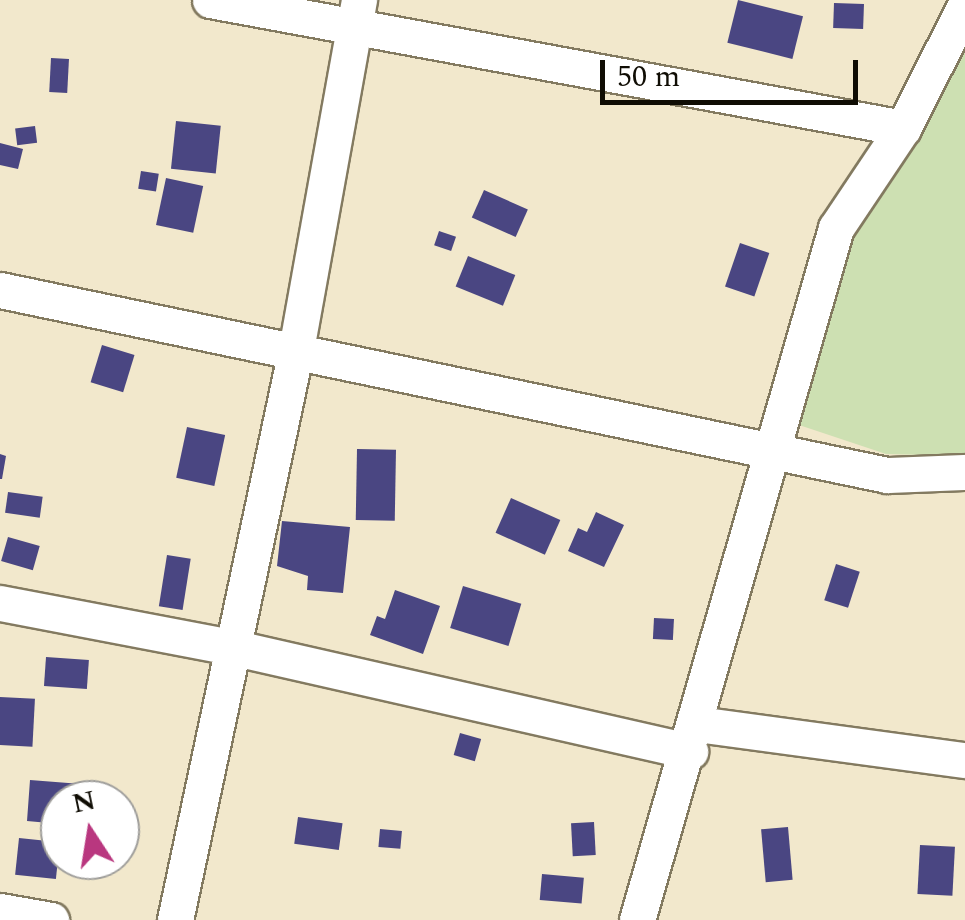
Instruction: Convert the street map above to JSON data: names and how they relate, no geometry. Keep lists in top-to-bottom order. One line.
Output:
{"scale_bar":"50 m","north":"top"}
